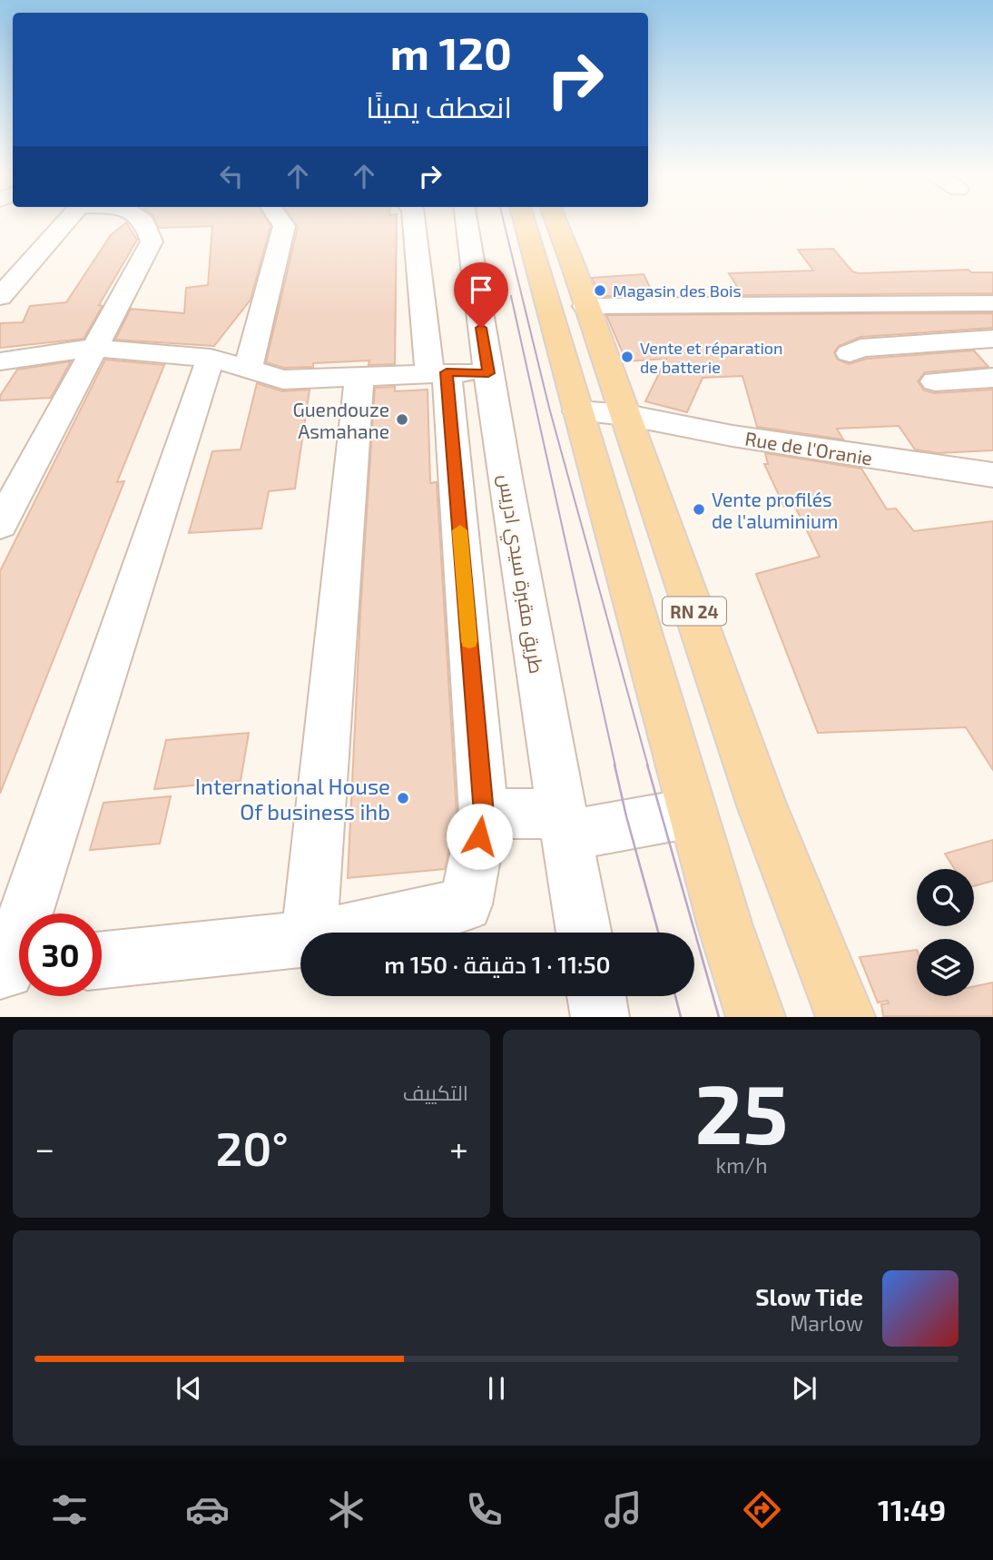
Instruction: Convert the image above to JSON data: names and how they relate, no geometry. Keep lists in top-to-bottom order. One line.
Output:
{"streets":{"main road":["RN 24"],"street":["Rue de l'Oranie","طريق مقبرة سيدي ادريس"]},"crossings":[["Rue de l'Oranie","RN 24"]],"places":["Magasin des Bois","Vente et réparation de batterie","Guendouze Asmahane","Vente profilés de l'aluminium","International House Of business ihb"],"page":{"turn":["120 m","انعطف يمينًا"],"limit":"30","trip":"11:50 · 1 دقيقة · 150 m","tile":[["25","km/h"],"التكييف"],"heat":["−","20°","+"],"song":["Slow Tide","Marlow"],"tabs":"11:49"}}
